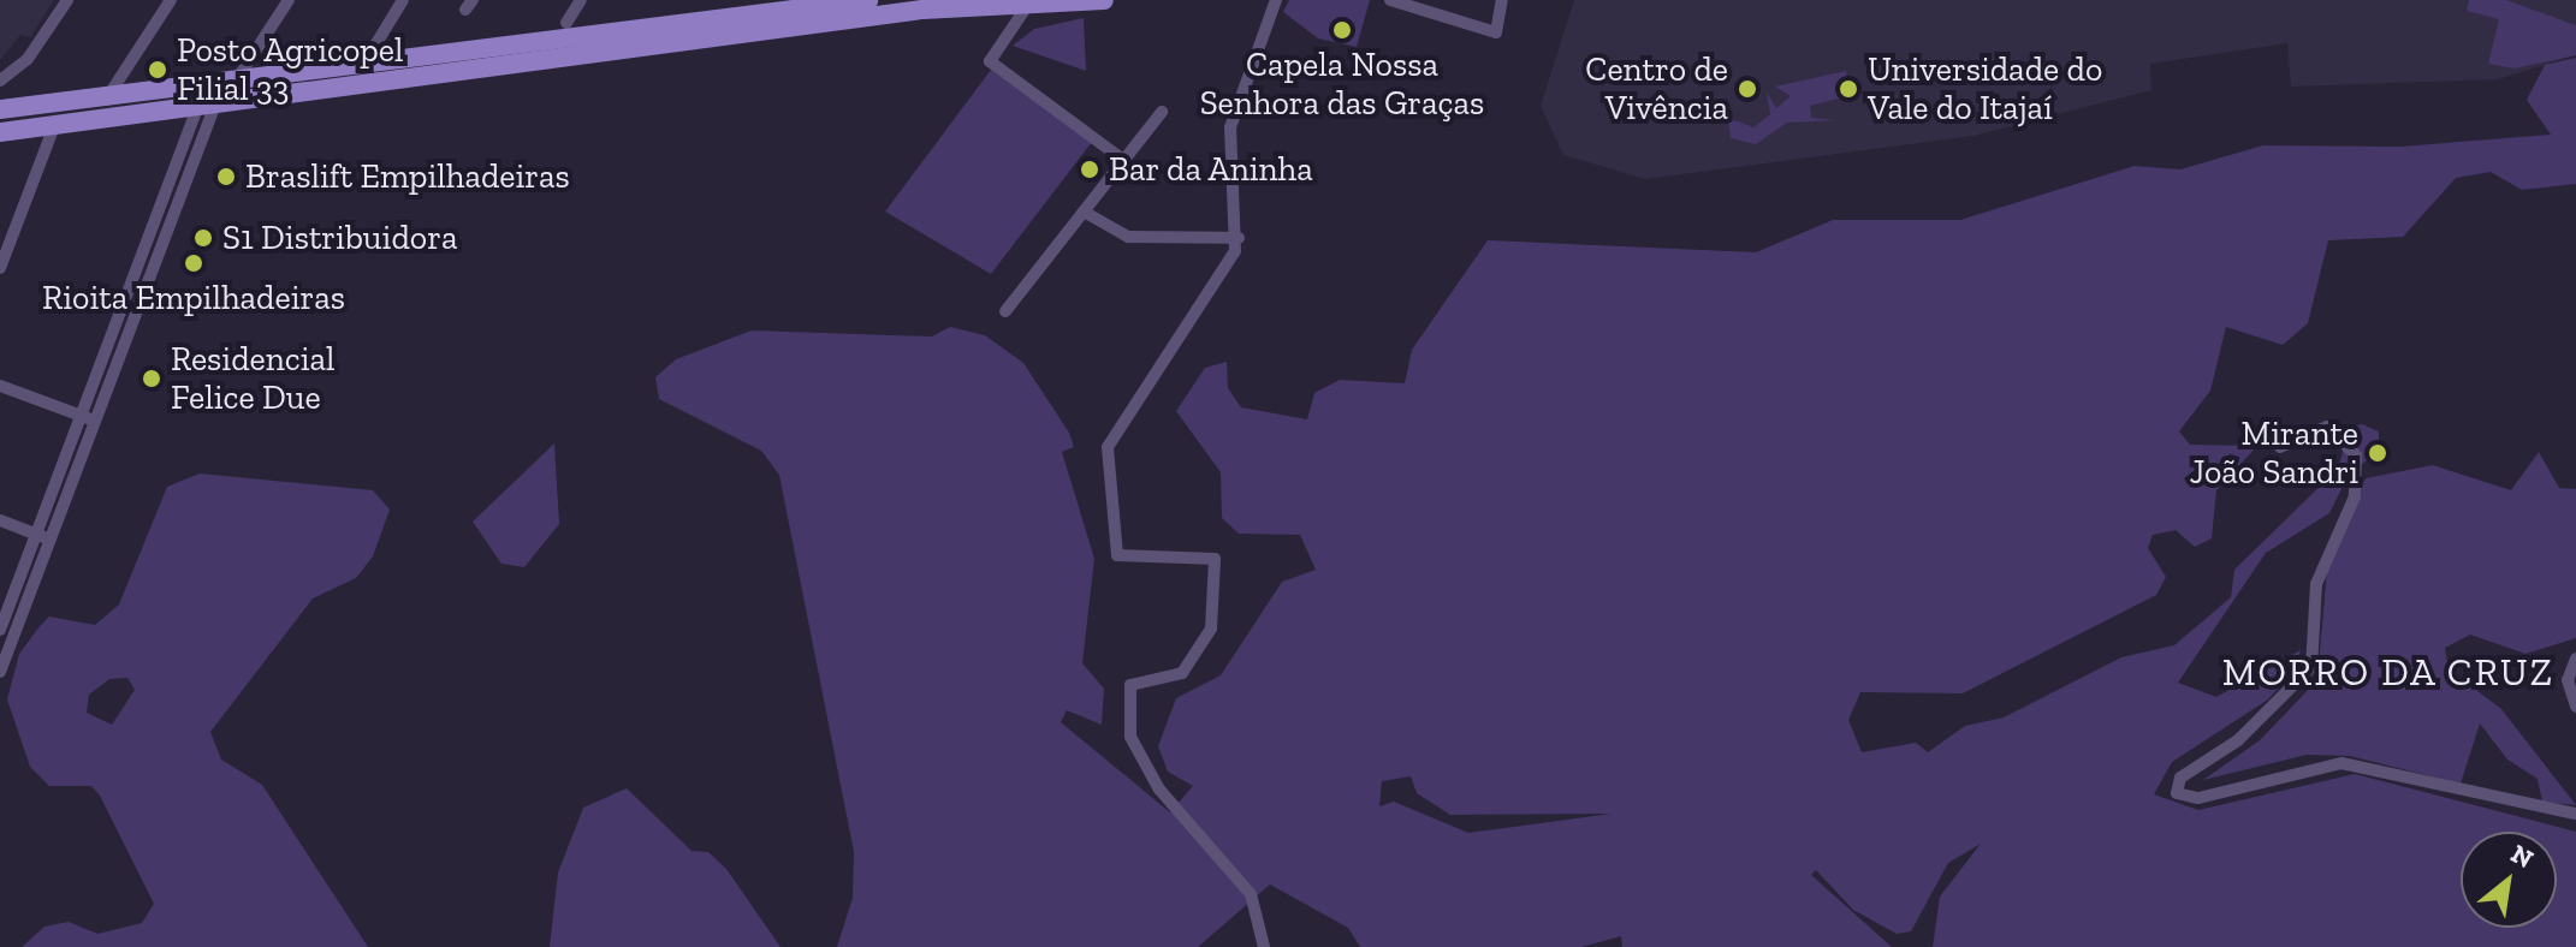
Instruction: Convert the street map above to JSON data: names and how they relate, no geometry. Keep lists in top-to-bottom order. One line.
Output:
{"districts":["MORRO DA CRUZ"],"places":["Capela Nossa Senhora das Graças","Posto Agricopel Filial 33","Centro de Vivência","Universidade do Vale do Itajaí","Bar da Aninha","Braslift Empilhadeiras","S1 Distribuidora","Rioita Empilhadeiras","Residencial Felice Due","Mirante João Sandri"],"north":"top right"}
